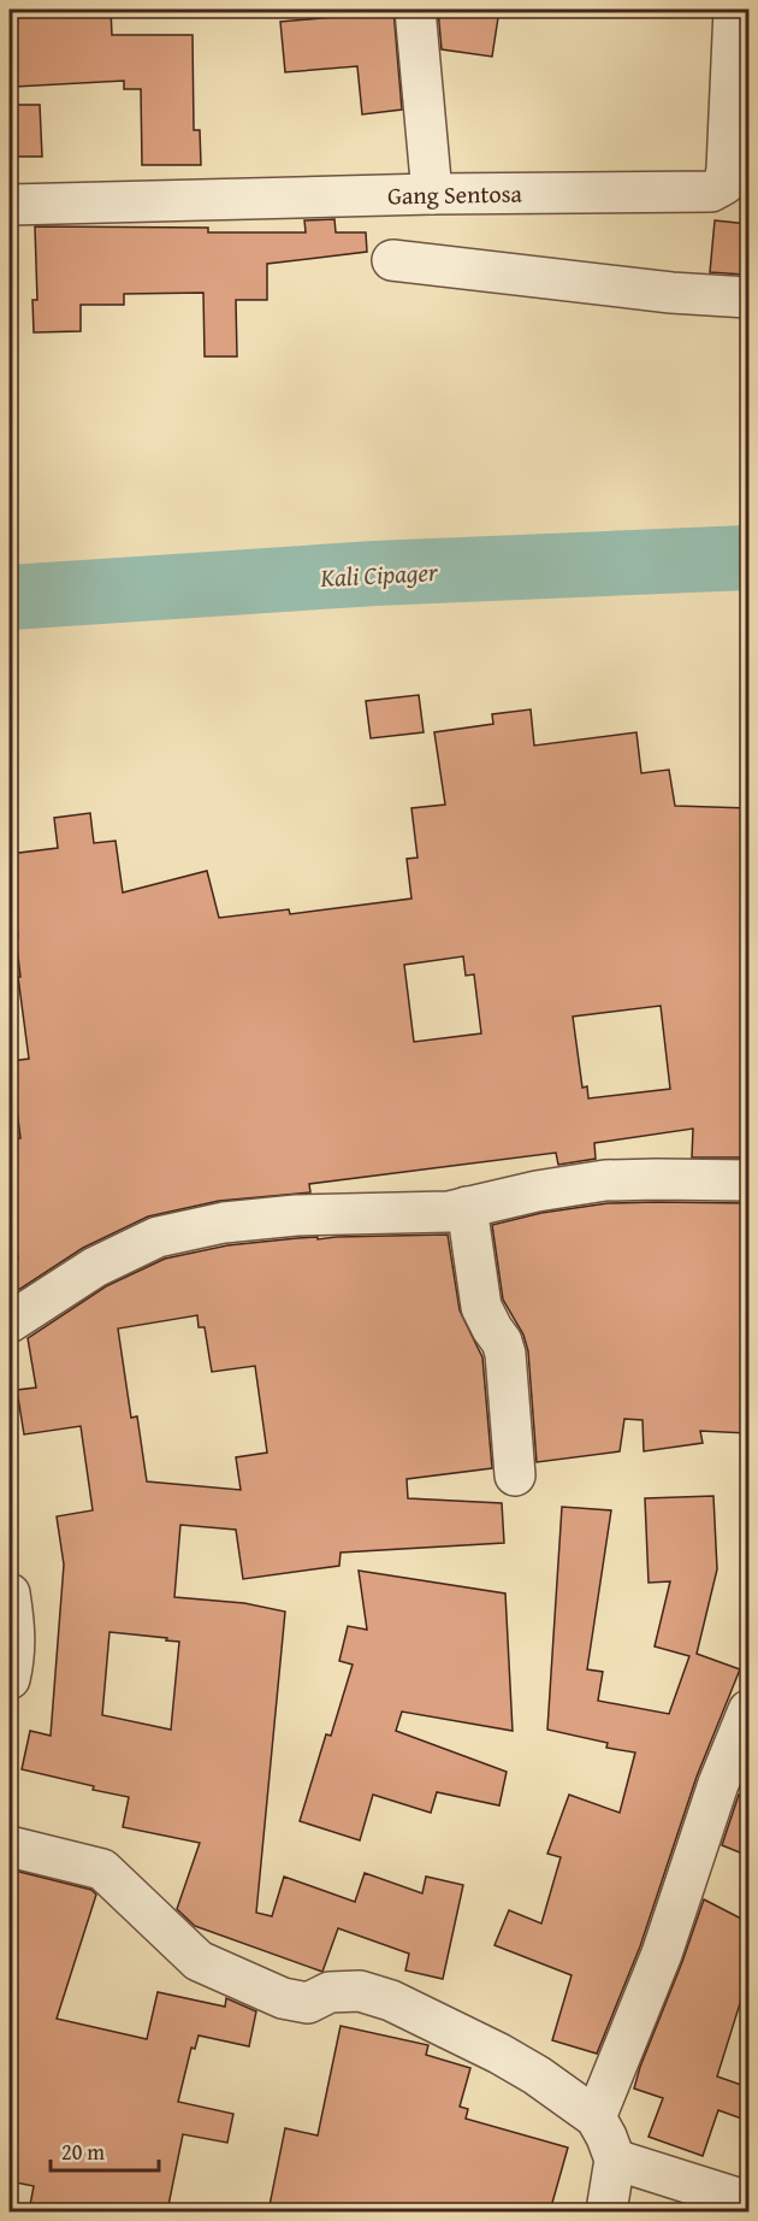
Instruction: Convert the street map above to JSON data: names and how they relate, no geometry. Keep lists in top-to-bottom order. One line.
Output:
{"streets":{"street":["Gang Sentosa"]},"water":["Kali Cipager"],"scale_bar":"20 m"}
